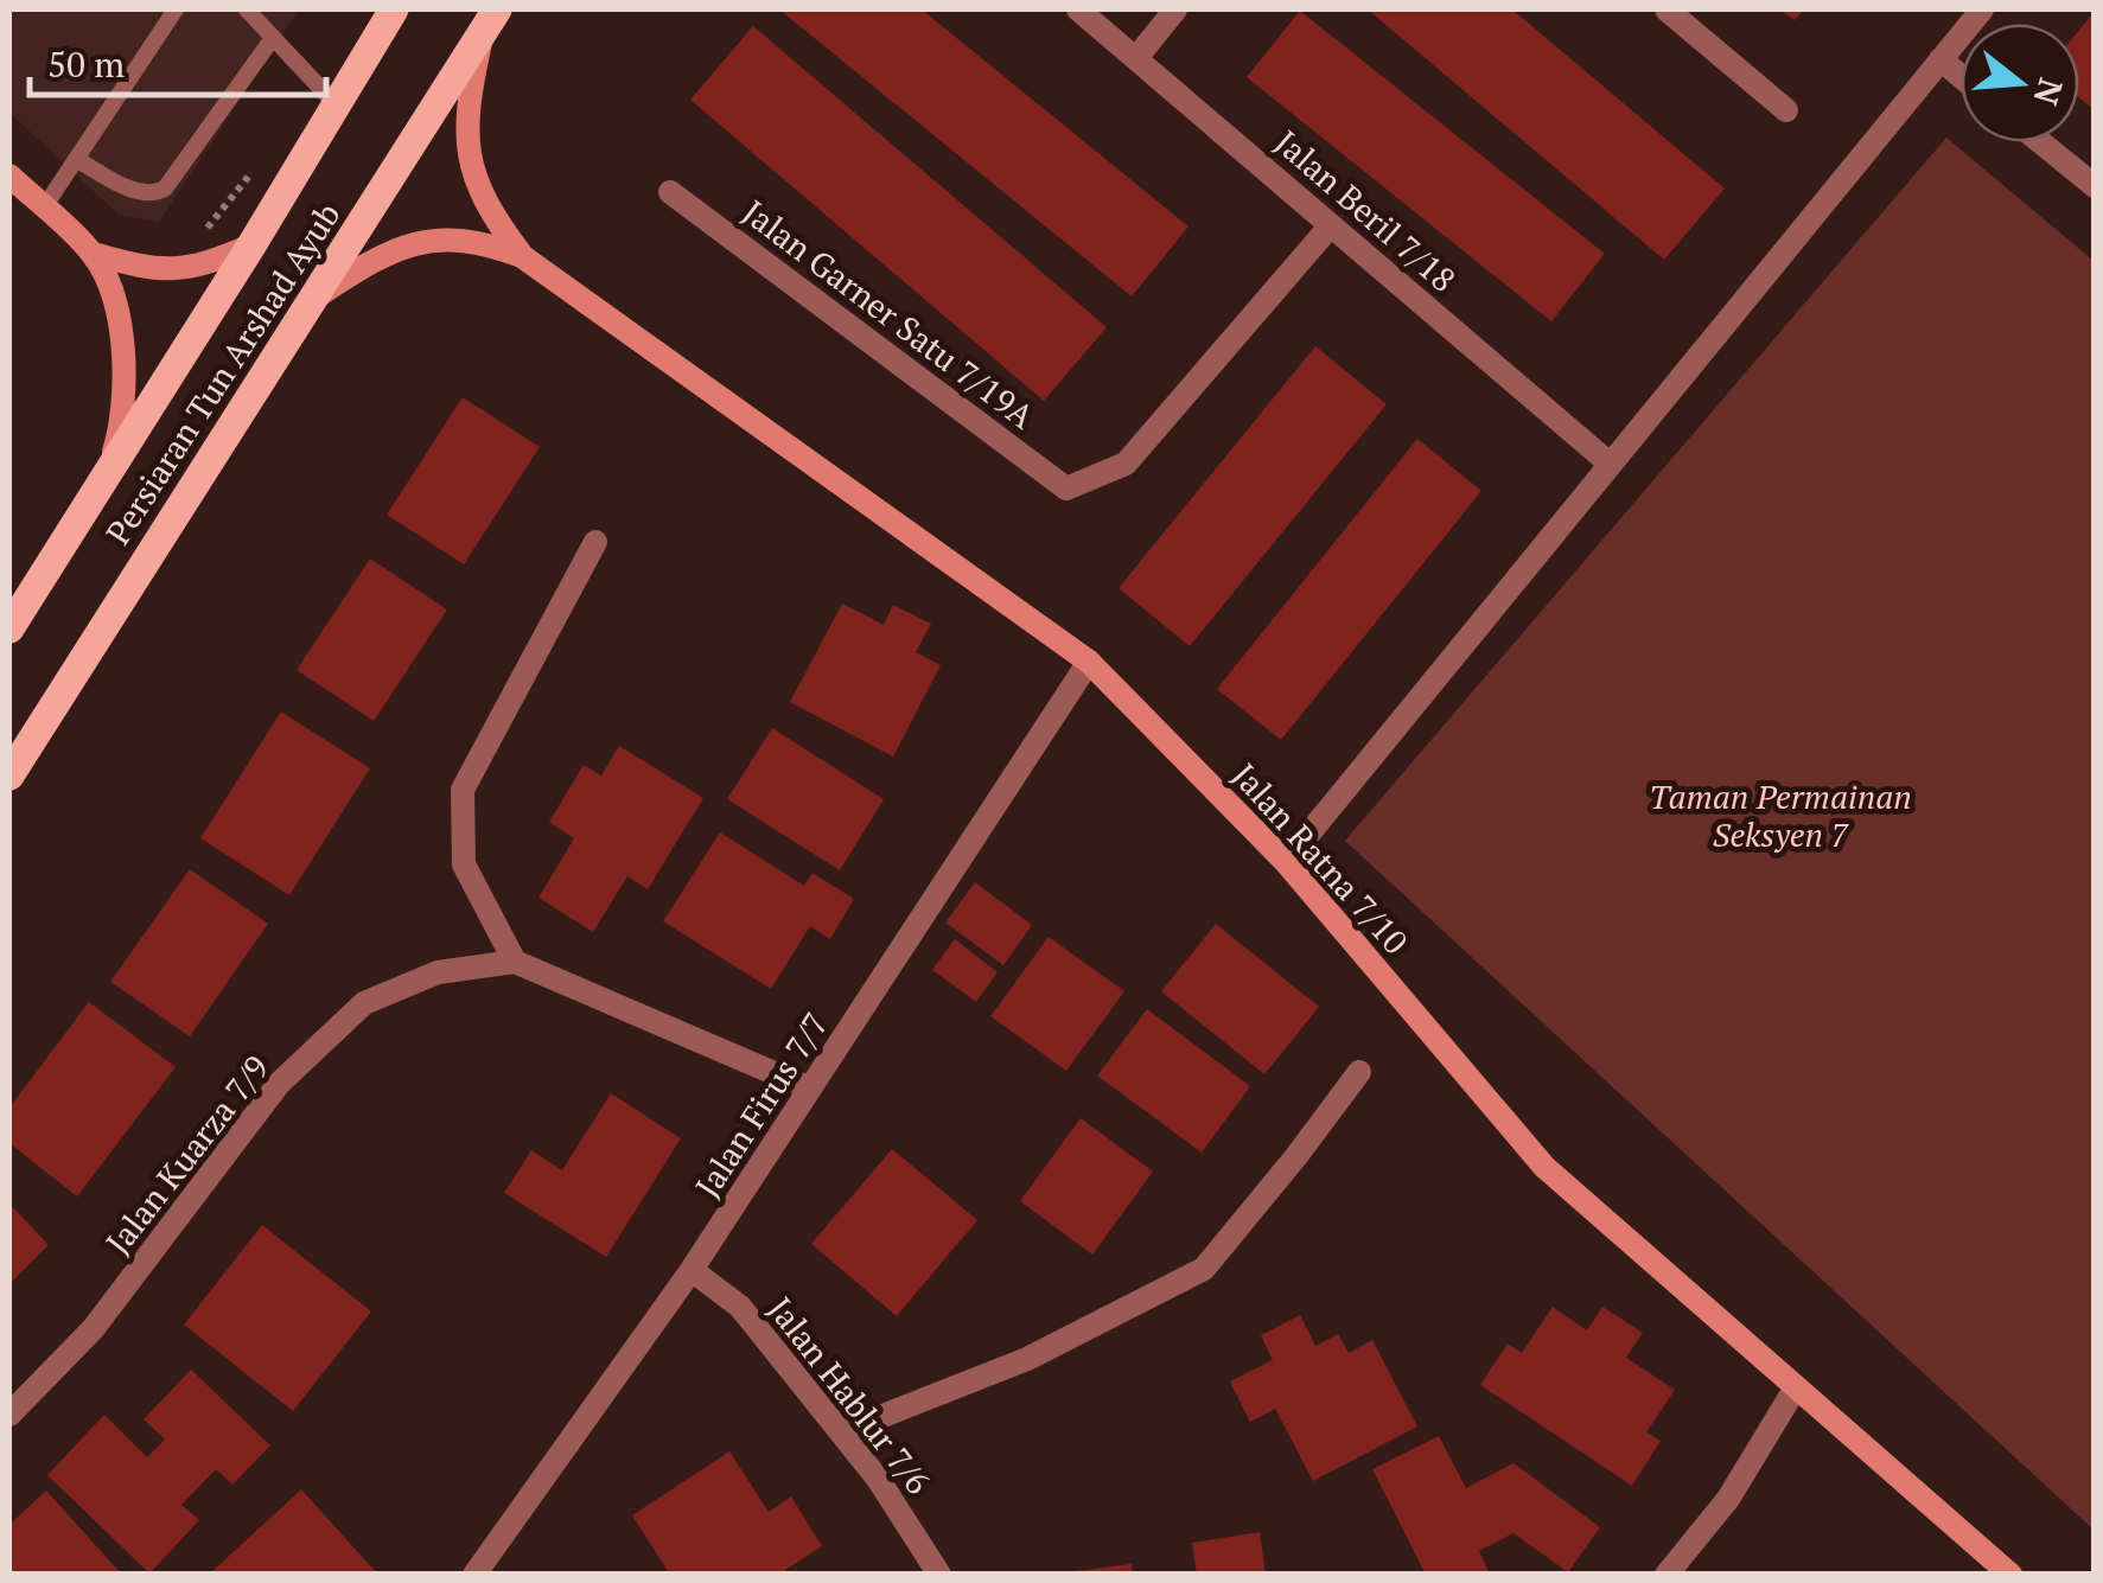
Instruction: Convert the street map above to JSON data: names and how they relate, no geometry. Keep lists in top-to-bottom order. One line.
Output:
{"streets":{"main road":["Persiaran Tun Arshad Ayub"],"street":["Jalan Beril 7/18","Jalan Garner Satu 7/19A","Jalan Ratna 7/10","Jalan Firus 7/7","Jalan Kuarza 7/9","Jalan Hablur 7/6"]},"crossings":[["Jalan Beril 7/18","Jalan Garner Satu 7/19A"],["Persiaran Tun Arshad Ayub","Jalan Ratna 7/10"],["Jalan Ratna 7/10","Jalan Firus 7/7"],["Jalan Firus 7/7","Jalan Hablur 7/6"]],"parks":["Taman Permainan Seksyen 7"],"scale_bar":"50 m","north":"right"}
